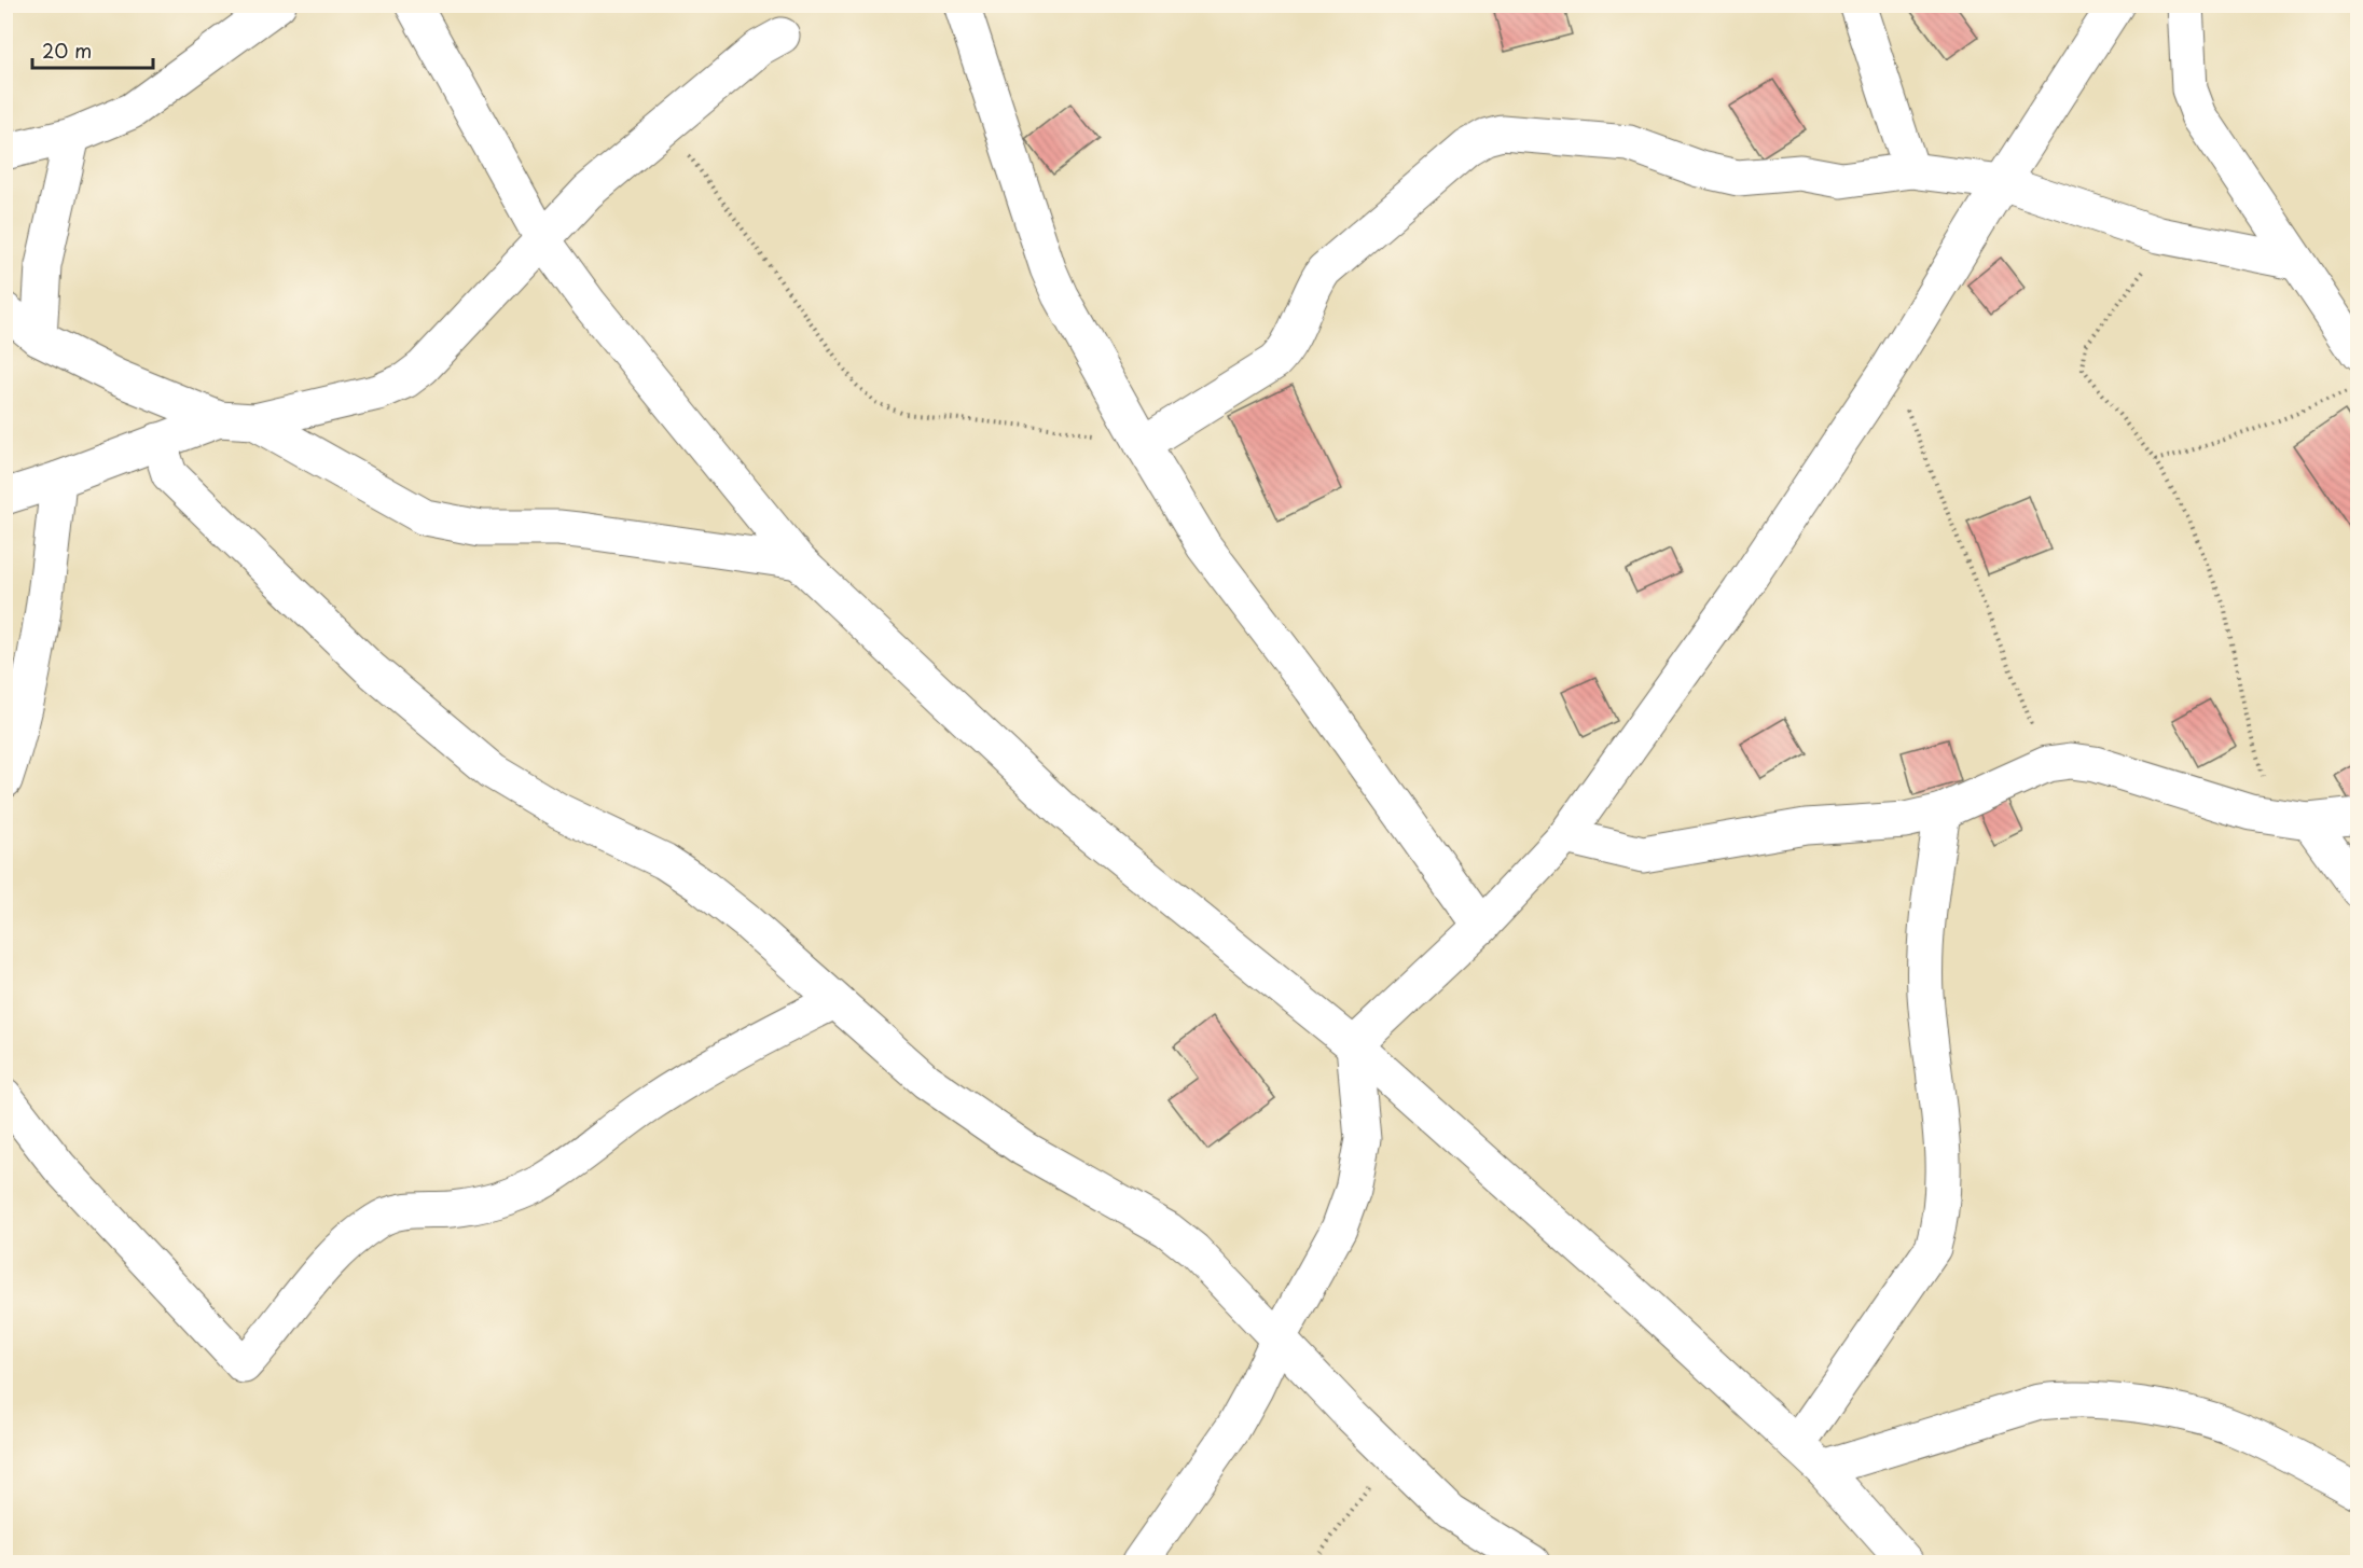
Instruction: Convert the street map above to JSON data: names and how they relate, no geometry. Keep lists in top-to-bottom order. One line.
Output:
{"scale_bar":"20 m"}
